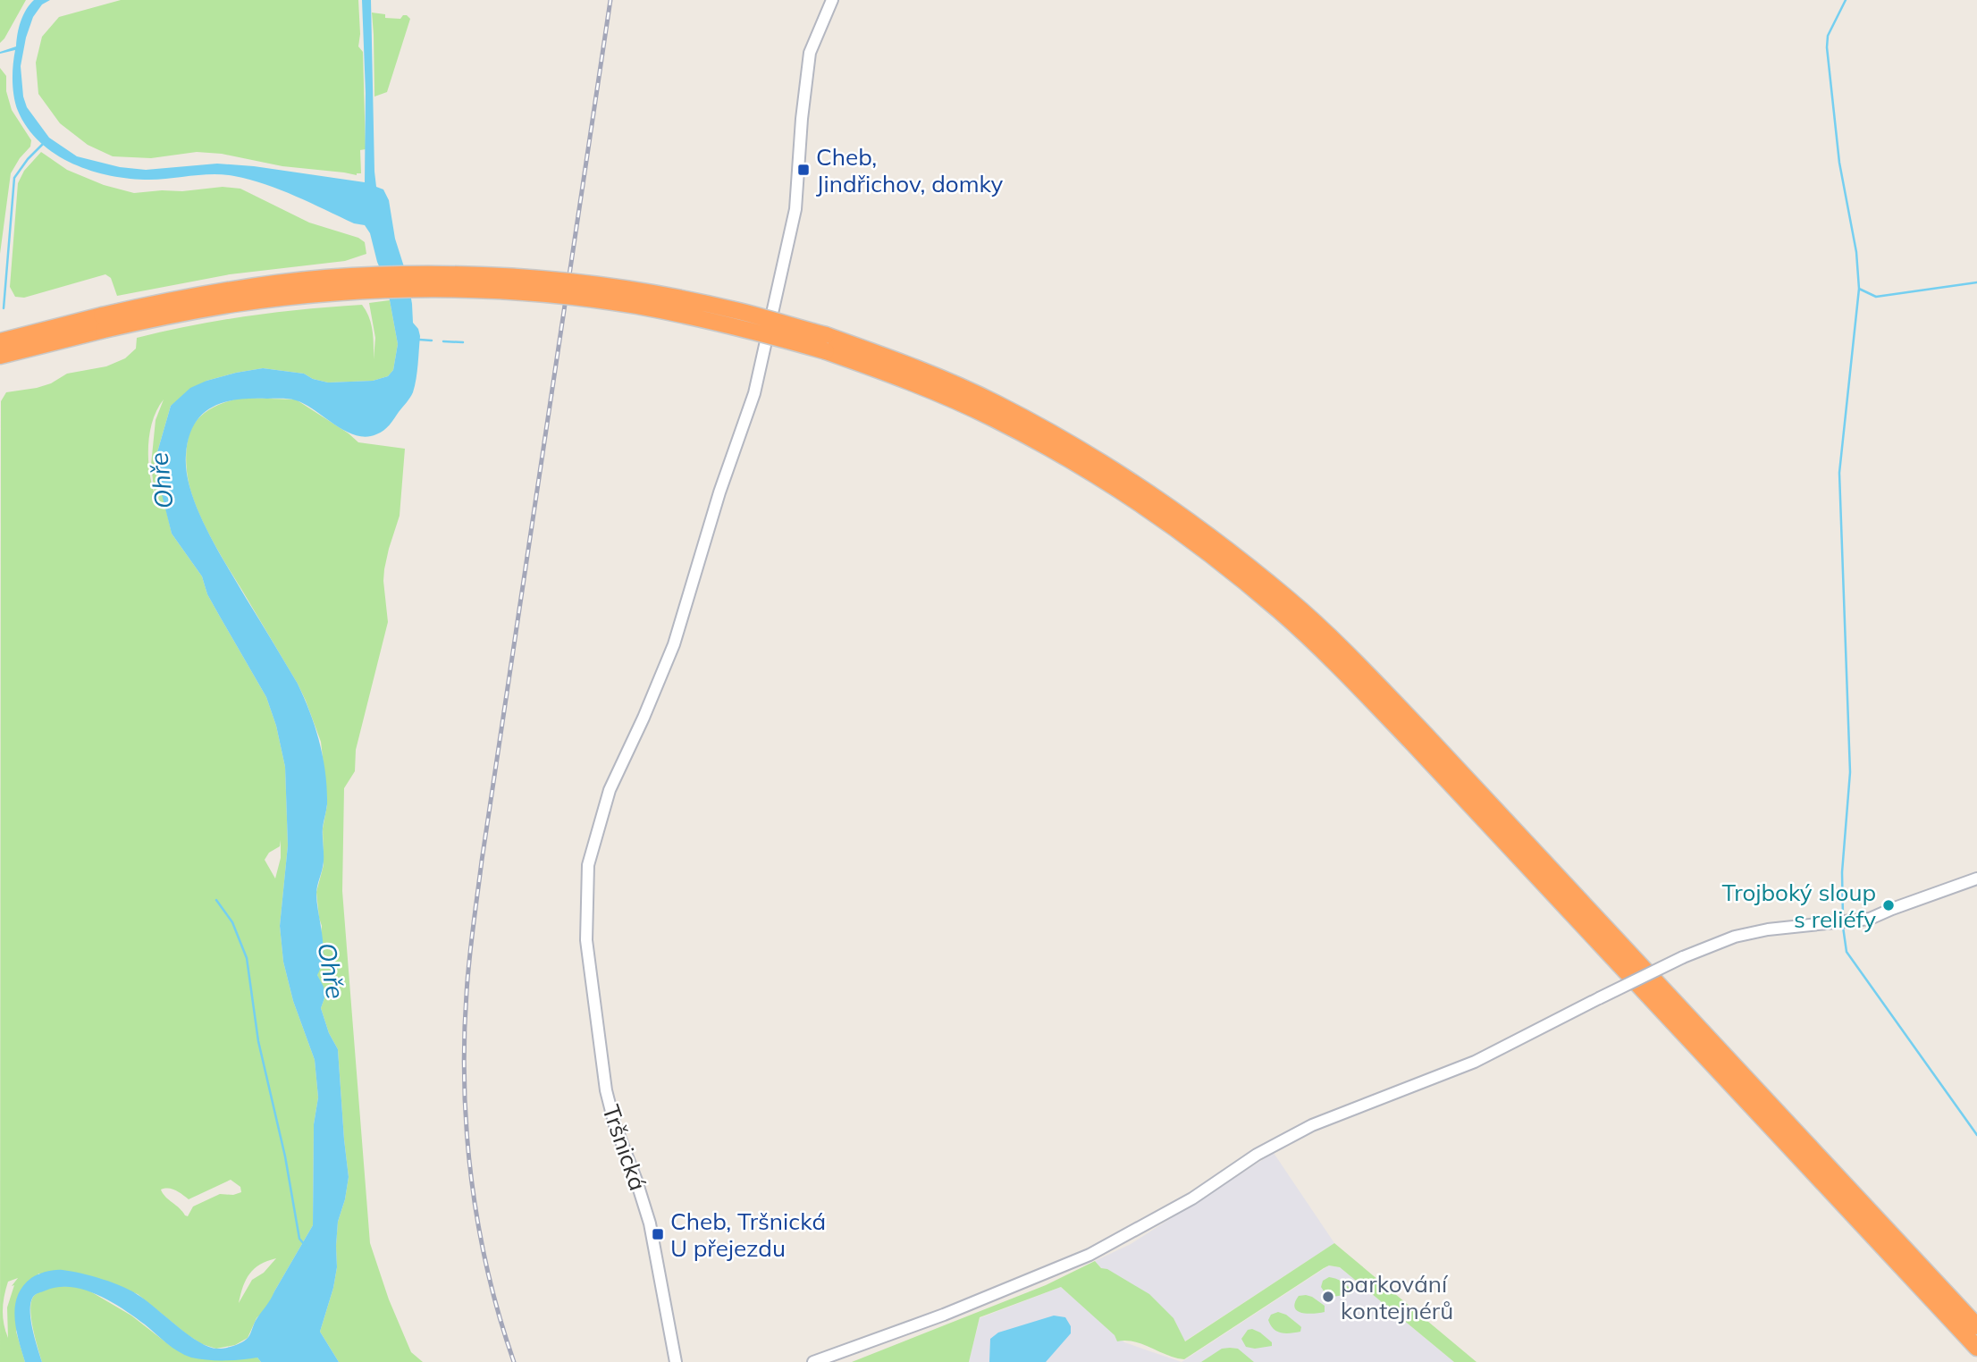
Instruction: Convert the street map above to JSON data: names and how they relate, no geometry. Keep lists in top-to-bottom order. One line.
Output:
{"streets":{"street":["Tršnická"]},"water":["Ohře"],"places":{"transit":["Cheb, Jindřichov, domky","Cheb, Tršnická U přejezdu"],"other":["Trojboký sloup s reliéfy","parkování kontejnérů"]}}
